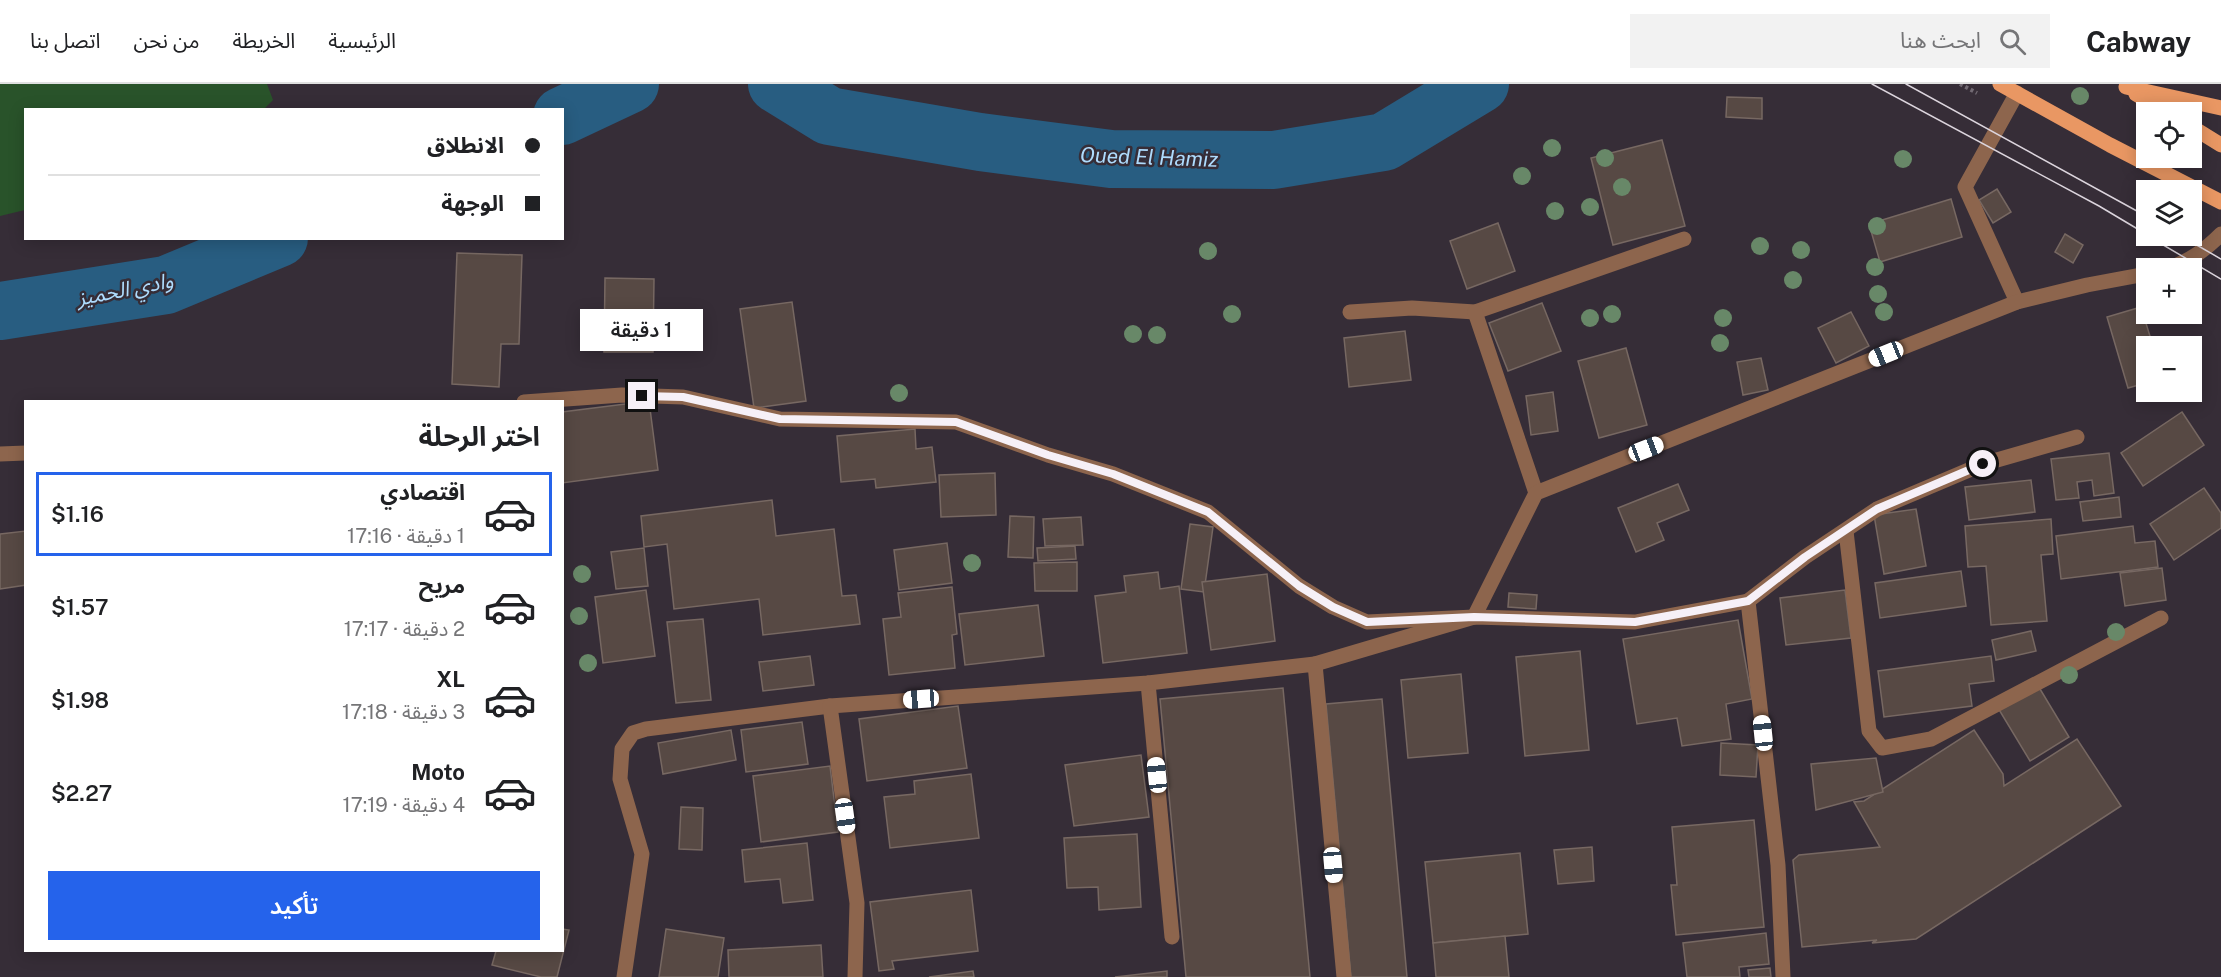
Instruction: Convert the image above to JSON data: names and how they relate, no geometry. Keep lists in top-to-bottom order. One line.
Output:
{"water":["Oued El Hamiz","وادي الحميز"],"page":{"header":"Cabway","search":"ابحث هنا","nav":["الرئيسية","الخريطة","من نحن","اتصل بنا"],"map_buttons":["+","−"],"banner":["الانطلاق","الوجهة"],"bubble":"1 دقيقة","heading":"اختر الرحلة","list":[{"name":"اقتصادي","note":"1 دقيقة · 17:16","value":"$1.16"},{"name":"مريح","note":"2 دقيقة · 17:17","value":"$1.57"},{"name":"XL","note":"3 دقيقة · 17:18","value":"$1.98"},{"name":"Moto","note":"4 دقيقة · 17:19","value":"$2.27"}],"buttons":"تأكيد"}}
